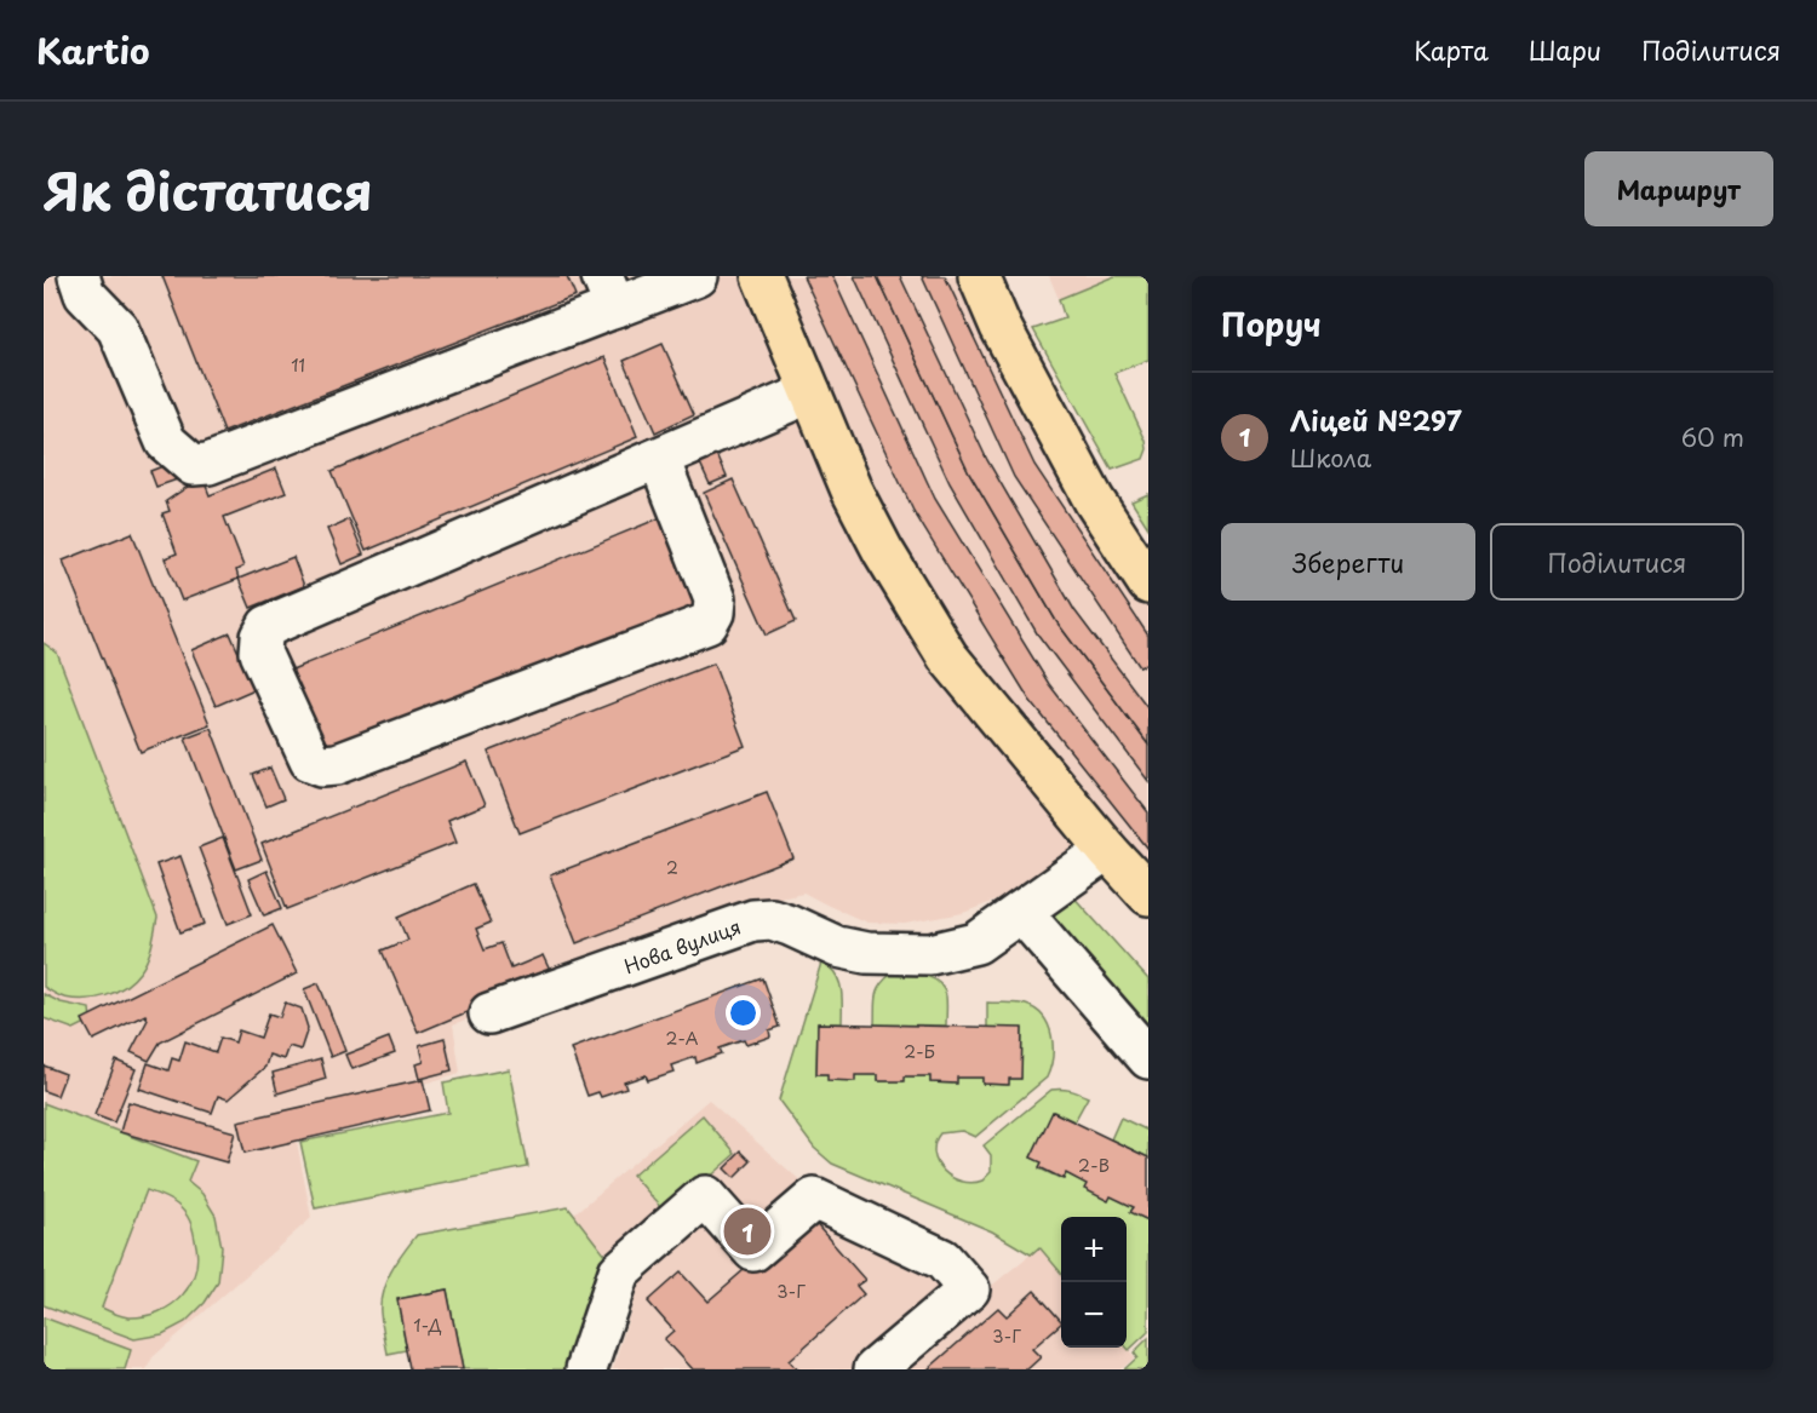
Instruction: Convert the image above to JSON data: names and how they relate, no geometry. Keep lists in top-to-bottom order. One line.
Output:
{"streets":{"lane":["Нова вулиця"]},"house_numbers":["11","2","2-А","2-Б","2-В","3-Г","1-Д","3-Г"],"page":{"header":"Kartio","nav":["Карта","Шари","Поділитися"],"title":"Як дістатися","buttons":["Маршрут",["Зберегти","Поділитися"]],"heading":"Поруч","list":[{"mark":"1","name":"Ліцей №297","note":"Школа","value":"60 m"}],"pins":"1","map_buttons":["+","−"]}}
